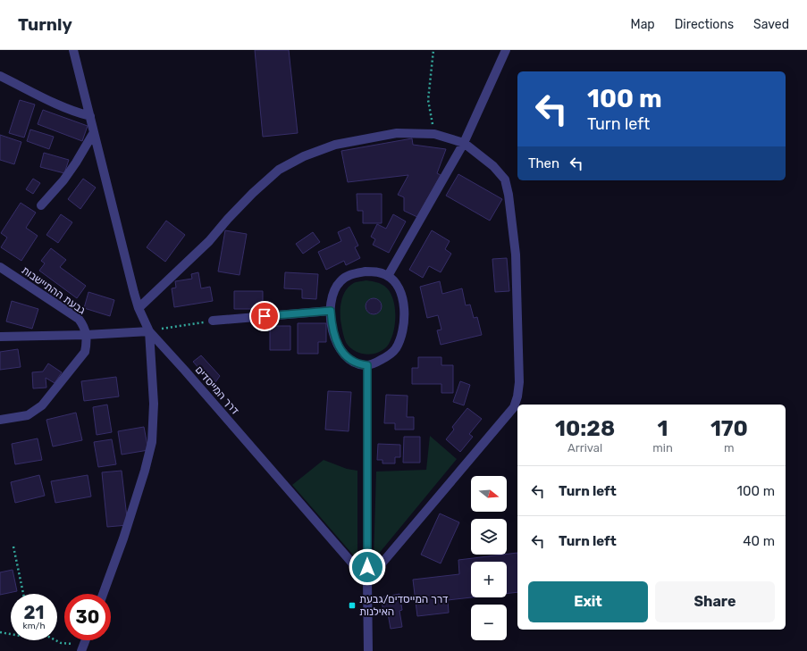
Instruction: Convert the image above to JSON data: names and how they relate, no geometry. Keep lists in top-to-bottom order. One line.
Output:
{"streets":{"street":["גבעת ההתיישבות","דרך המייסדים"]},"places":{"transit":["דרך המייסדים/גבעת האילנות"]},"north":"right","page":{"header":"Turnly","nav":["Map","Directions","Saved"],"turn":["100 m","Turn left"],"then":"Then","eta":["10:28","Arrival","1","min","170","m"],"list":[{"name":"Turn left","value":"100 m"},{"name":"Turn left","value":"40 m"}],"map_buttons":["+","−"],"buttons":["Exit","Share"],"speed":"21 km/h","limit":"30"}}
